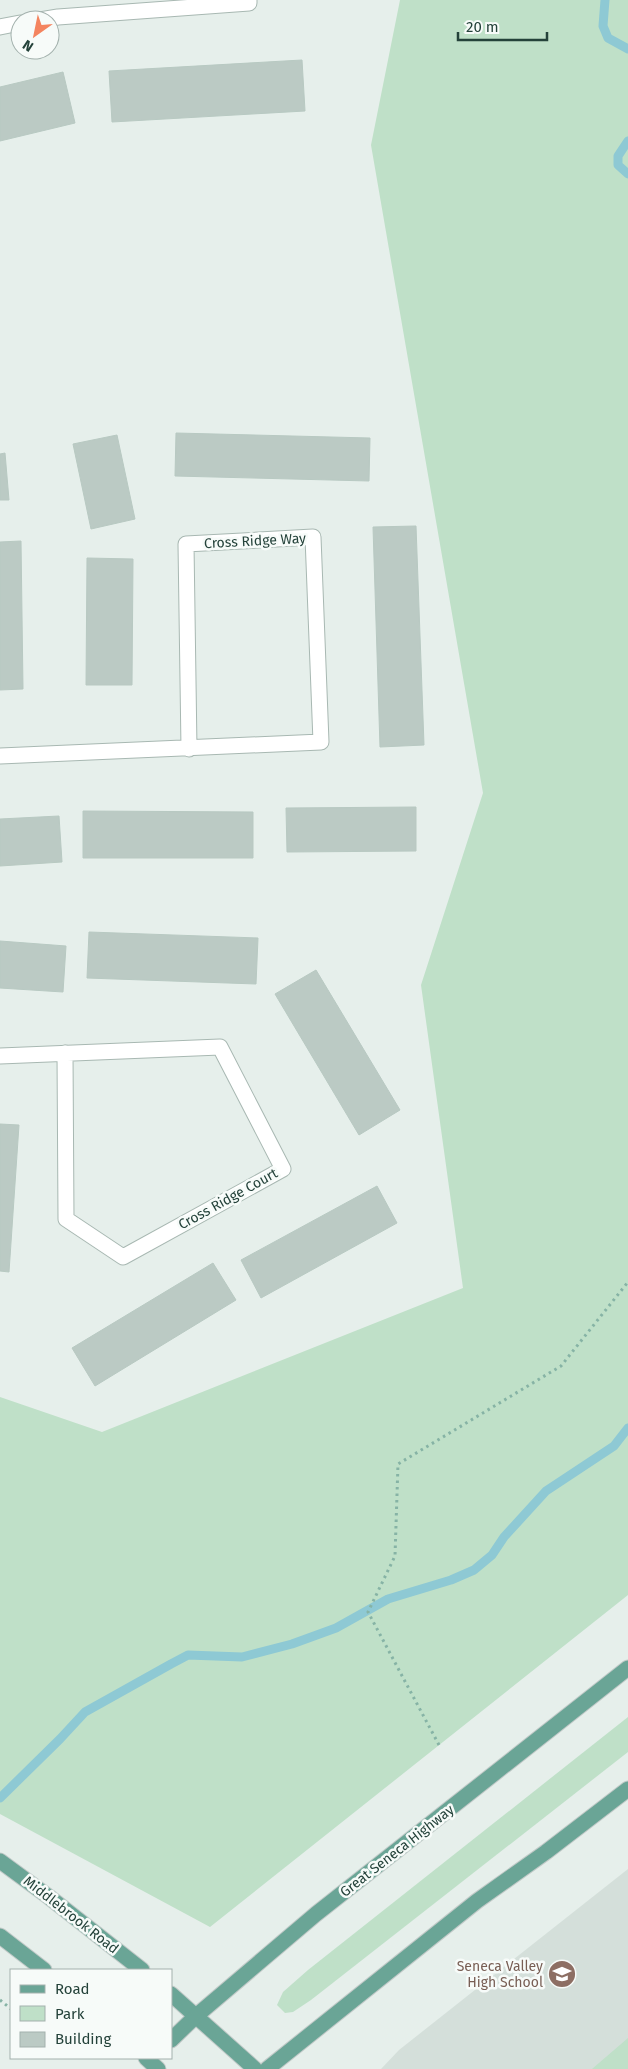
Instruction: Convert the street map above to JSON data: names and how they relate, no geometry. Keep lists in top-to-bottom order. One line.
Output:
{"streets":{"main road":["Great Seneca Highway","Middlebrook Road"],"street":["Cross Ridge Way","Cross Ridge Court"]},"places":{"school or university":["Seneca Valley High School"]},"legend":["Road","Park","Building"],"scale_bar":"20 m","north":"bottom left"}
